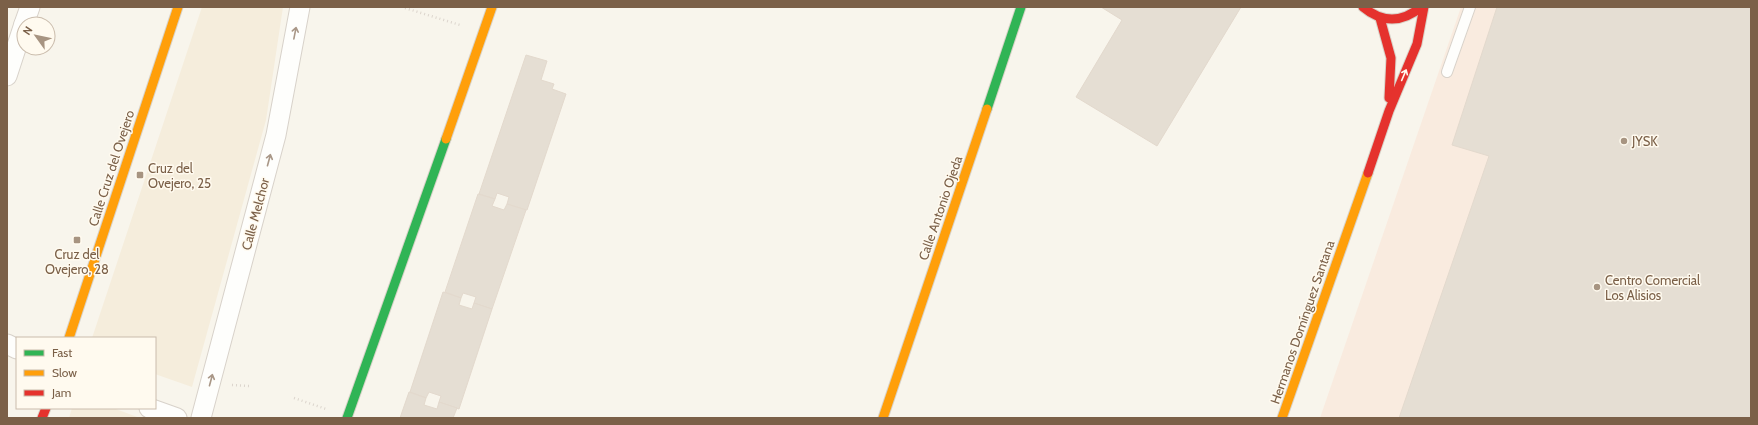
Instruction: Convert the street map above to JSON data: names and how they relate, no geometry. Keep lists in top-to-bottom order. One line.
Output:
{"streets":{"street":["Calle Cruz del Ovejero","Calle Antonio Ojeda","Calle Melchor","Hermanos Domínguez Santana"]},"places":{"other":["JYSK","Centro Comercial Los Alisios"],"transit":["Cruz del Ovejero, 25","Cruz del Ovejero, 28"]},"legend":["Fast","Slow","Jam"],"north":"top left"}
